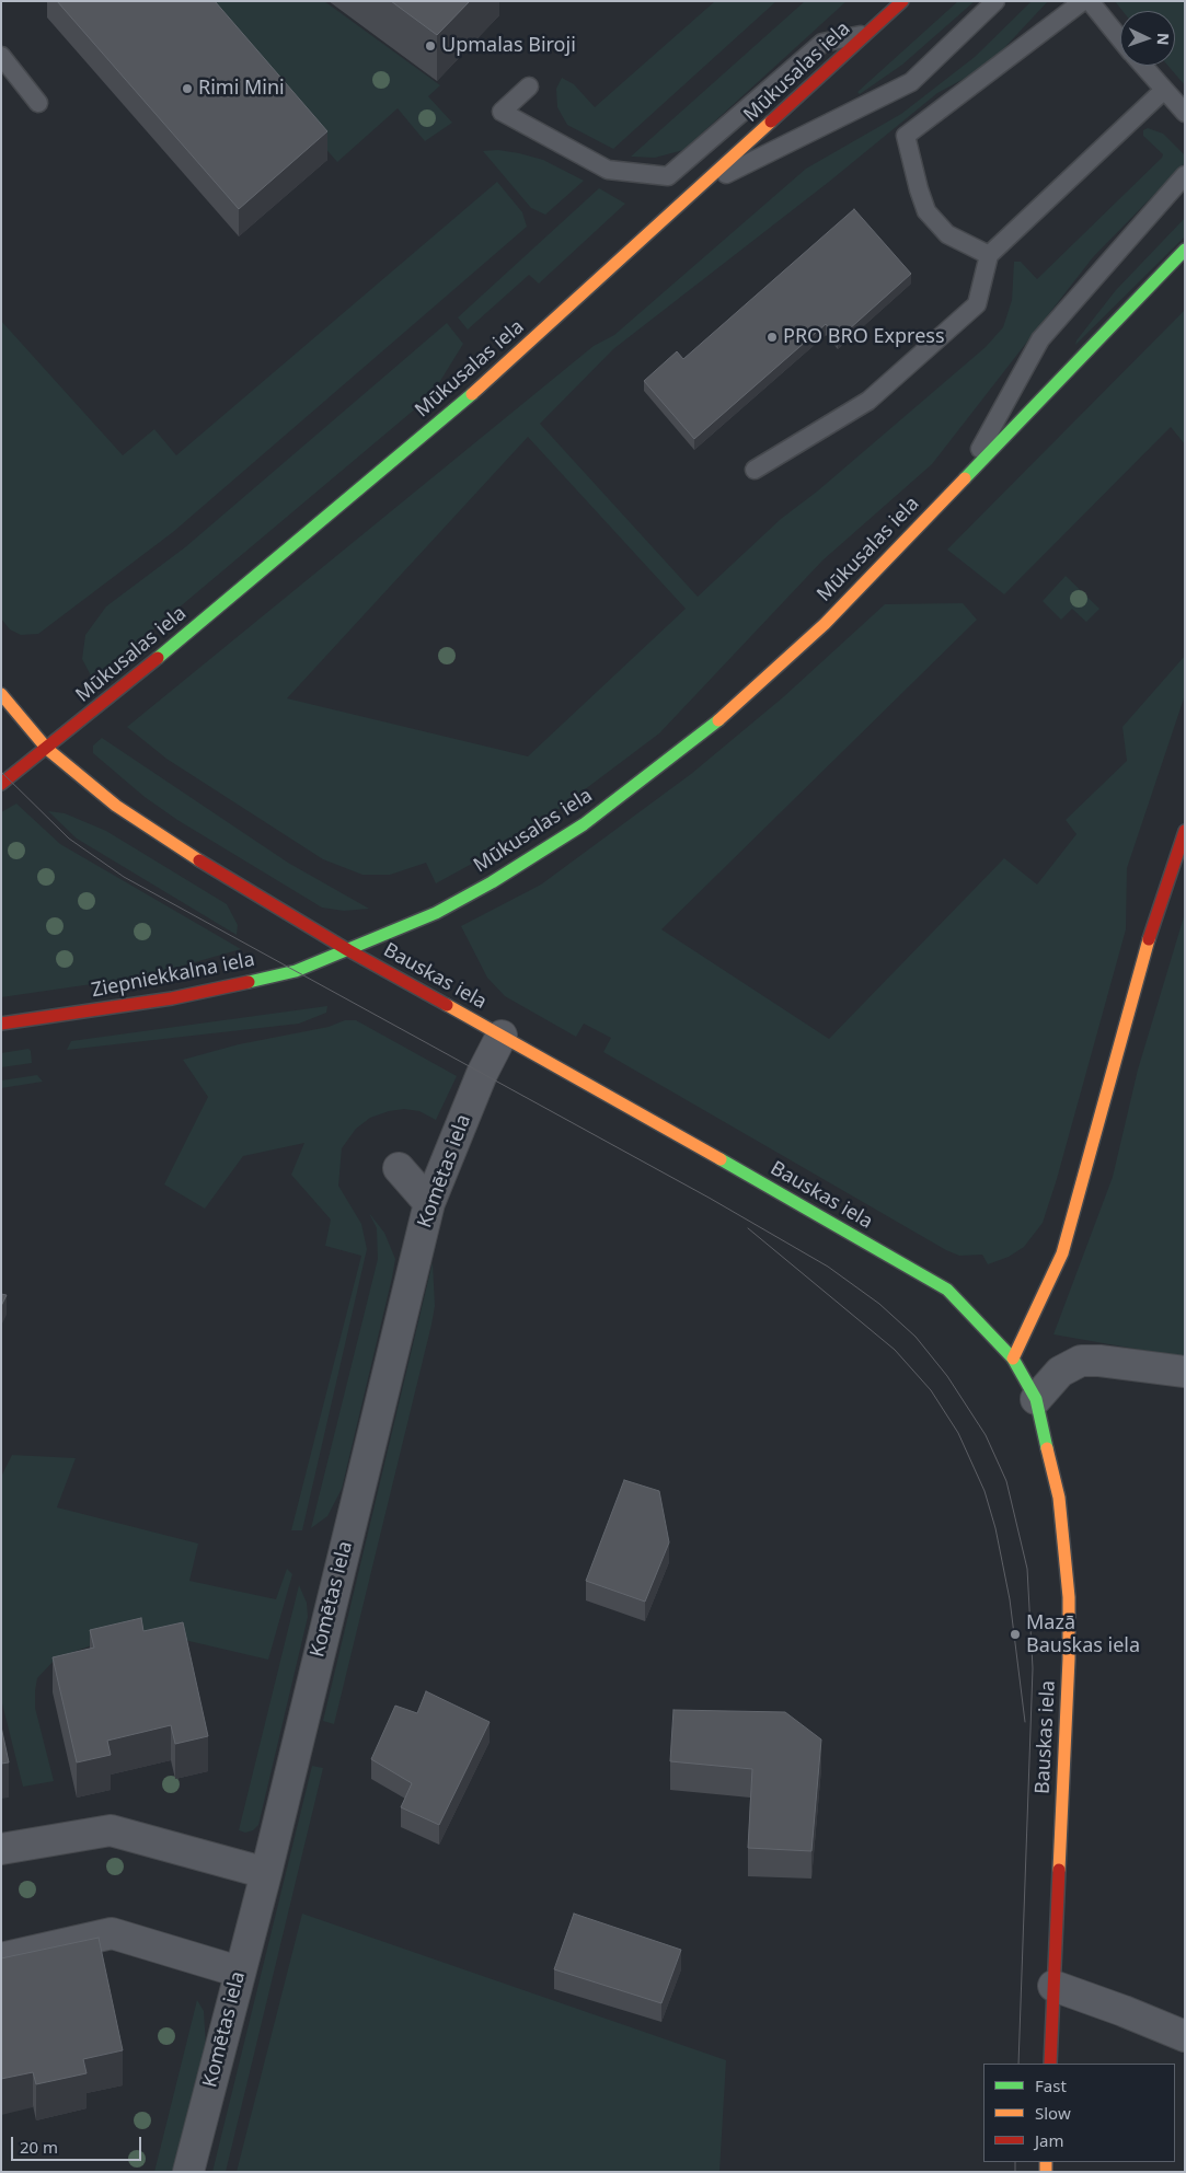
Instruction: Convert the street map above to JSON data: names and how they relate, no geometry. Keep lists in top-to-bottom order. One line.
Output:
{"streets":{"main road":["Mūkusalas iela","Ziepniekkalna iela","Bauskas iela"],"street":["Komētas iela"]},"crossings":[["Mūkusalas iela","Ziepniekkalna iela"],["Mūkusalas iela","Bauskas iela"],["Ziepniekkalna iela","Bauskas iela"],["Bauskas iela","Komētas iela"]],"places":["Upmalas Biroji","Rimi Mini","PRO BRO Express","Mazā Bauskas iela"],"legend":["Fast","Slow","Jam"],"scale_bar":"20 m","north":"right"}
